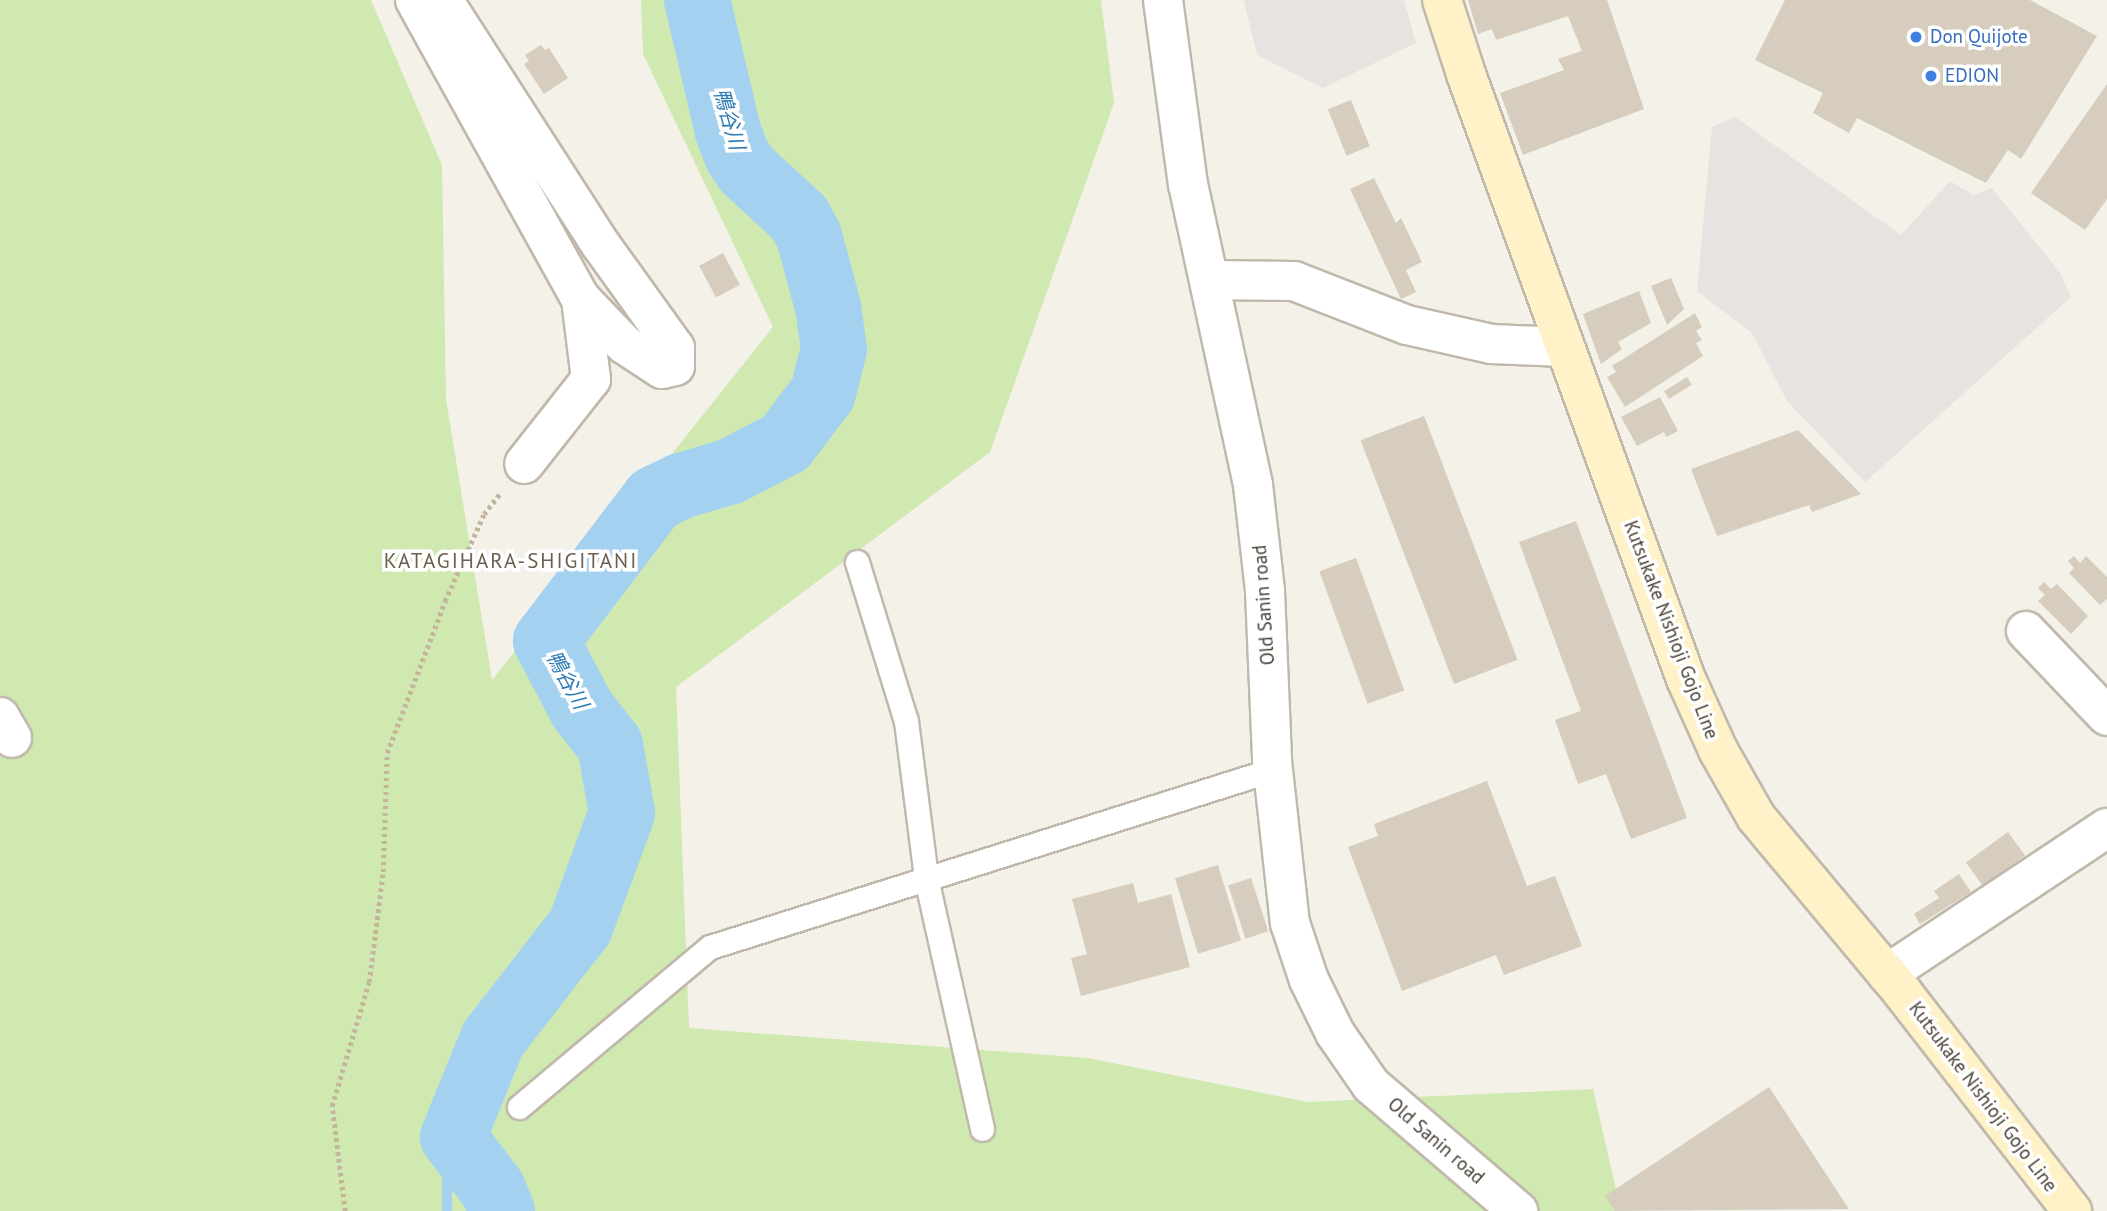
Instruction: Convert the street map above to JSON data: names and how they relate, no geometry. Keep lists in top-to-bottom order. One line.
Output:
{"streets":{"main road":["Kutsukake Nishioji Gojo Line"],"street":["Old Sanin road"]},"districts":["KATAGIHARA-SHIGITANI"],"water":["鴨谷川"],"places":["Don Quijote","EDION"]}
